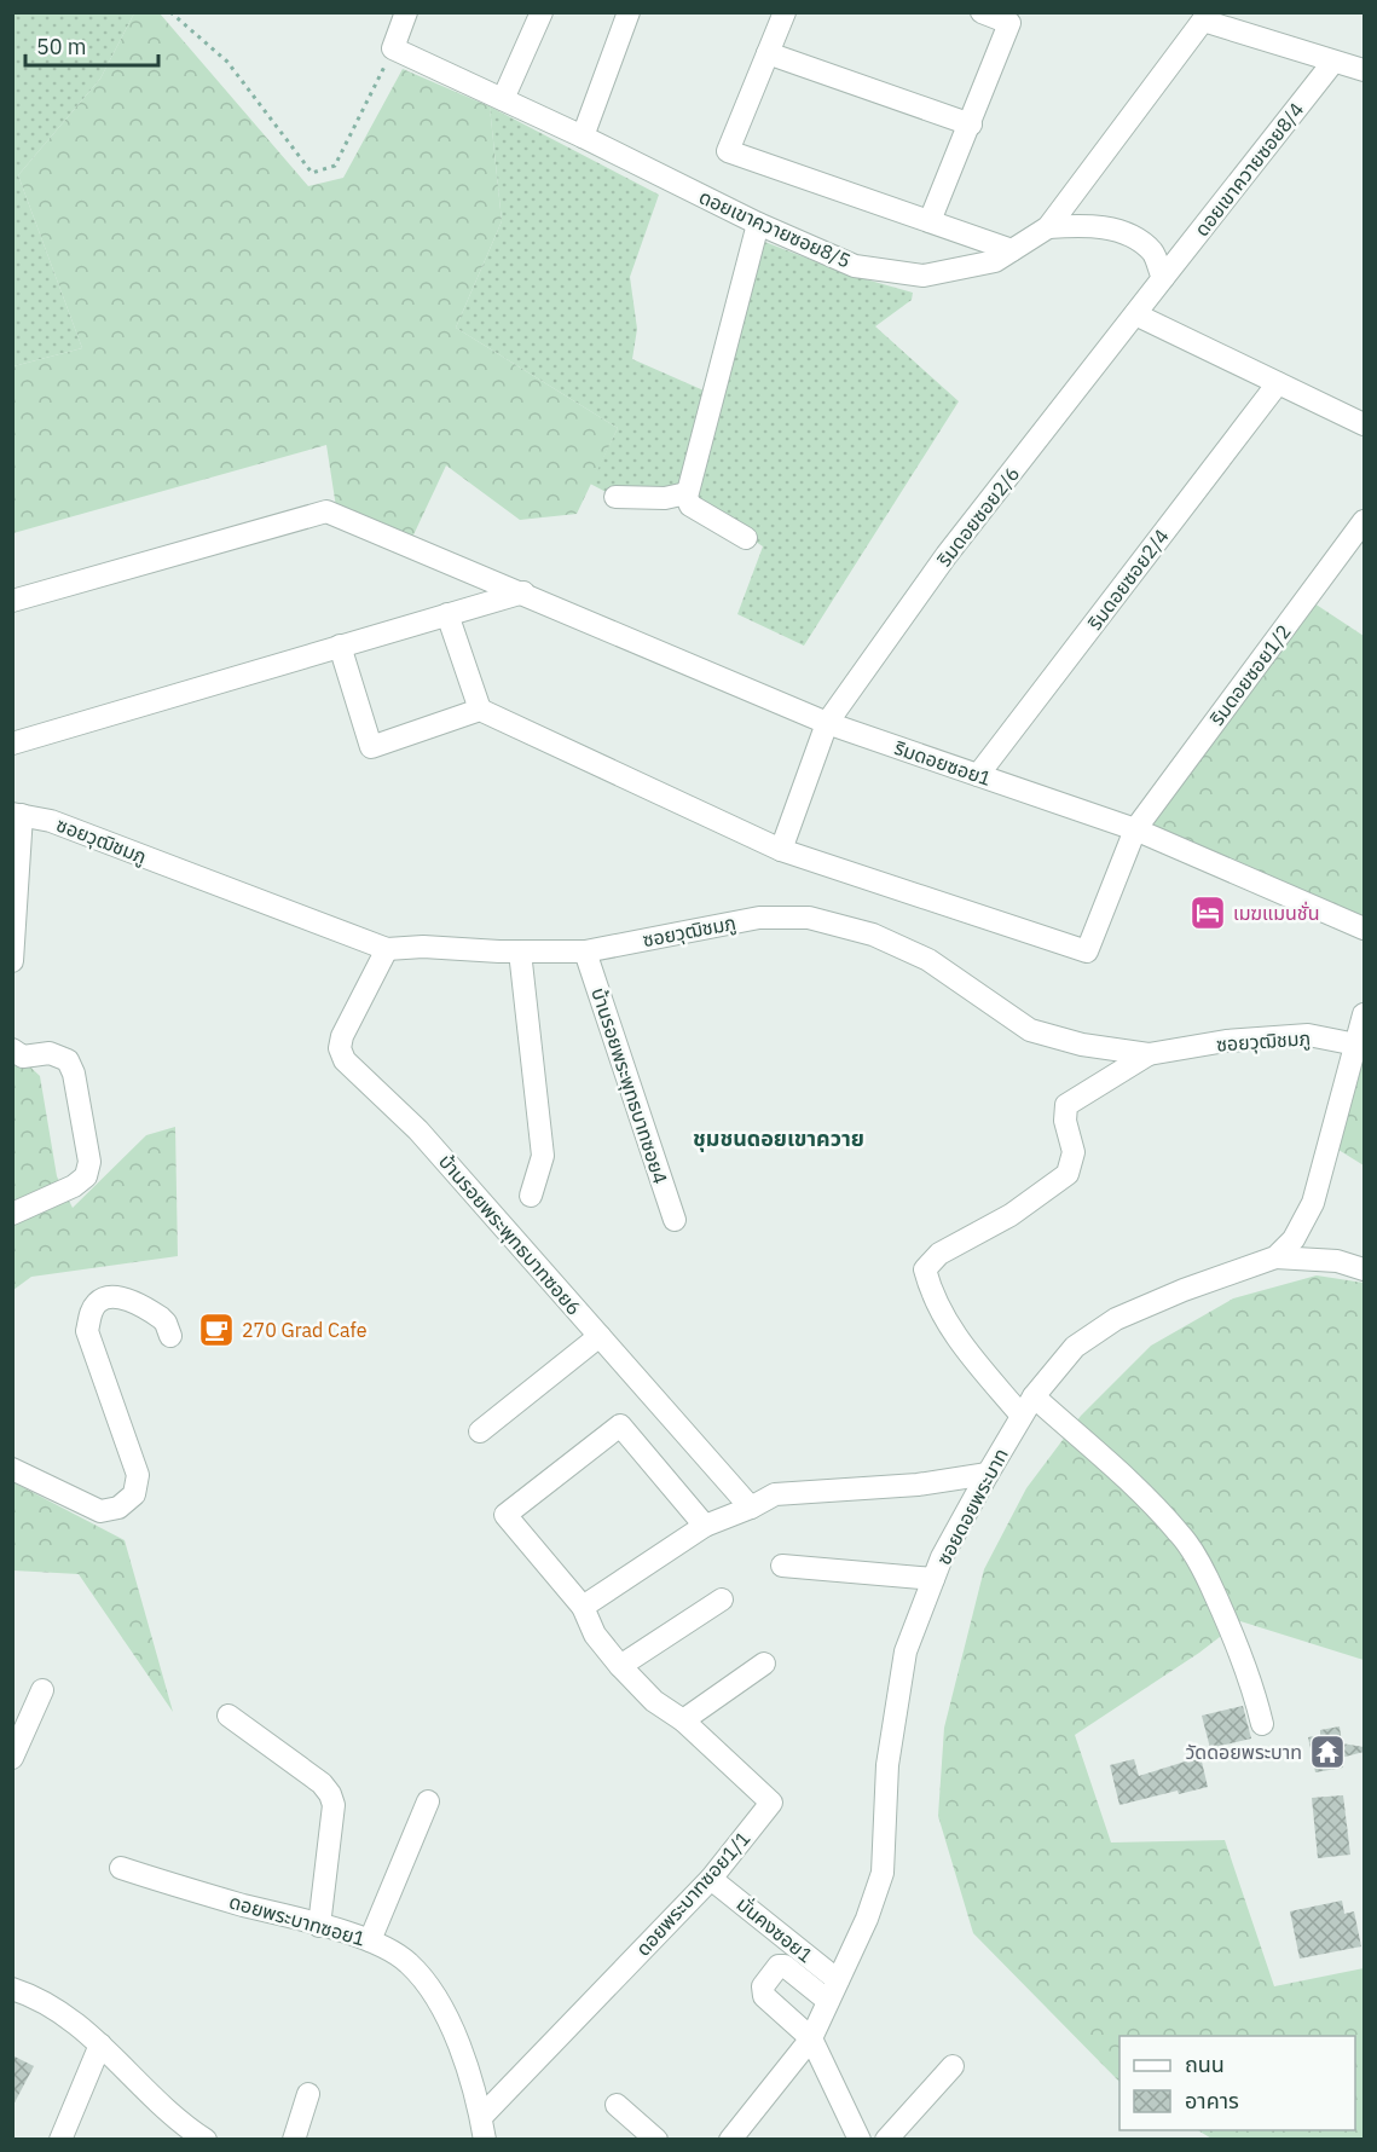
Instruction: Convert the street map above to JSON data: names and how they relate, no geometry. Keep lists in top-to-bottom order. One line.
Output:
{"streets":{"street":["ดอยเขาควายซอย8/4","ดอยเขาควายซอย8/5","ริมดอยซอย2/6","ริมดอยซอย2/4","ริมดอยซอย1/2","ริมดอยซอย1","ซอยวุฒิชมภู","บ้านรอยพระพุทธบาทซอย4","บ้านรอยพระพุทธบาทซอย6","ซอยดอยพระบาท","ดอยพระบาทซอย1/1","ดอยพระบาทซอย1","มั่นคงซอย1"]},"crossings":[["ดอยเขาควายซอย8/4","ริมดอยซอย2/6"],["ริมดอยซอย2/6","ริมดอยซอย1/2"],["ริมดอยซอย2/6","ริมดอยซอย1"],["ริมดอยซอย2/4","ริมดอยซอย1"],["ริมดอยซอย1/2","ริมดอยซอย1"],["ซอยวุฒิชมภู","บ้านรอยพระพุทธบาทซอย4"],["ซอยวุฒิชมภู","บ้านรอยพระพุทธบาทซอย6"],["ซอยดอยพระบาท","มั่นคงซอย1"],["ดอยพระบาทซอย1/1","ดอยพระบาทซอย1"],["ดอยพระบาทซอย1/1","มั่นคงซอย1"]],"districts":["ชุมชนดอยเขาควาย"],"places":{"hotel":["เมฆแมนชั่น"],"cafe":["270 Grad Cafe"],"temple":["วัดดอยพระบาท"]},"legend":["ถนน","อาคาร"],"scale_bar":"50 m"}
